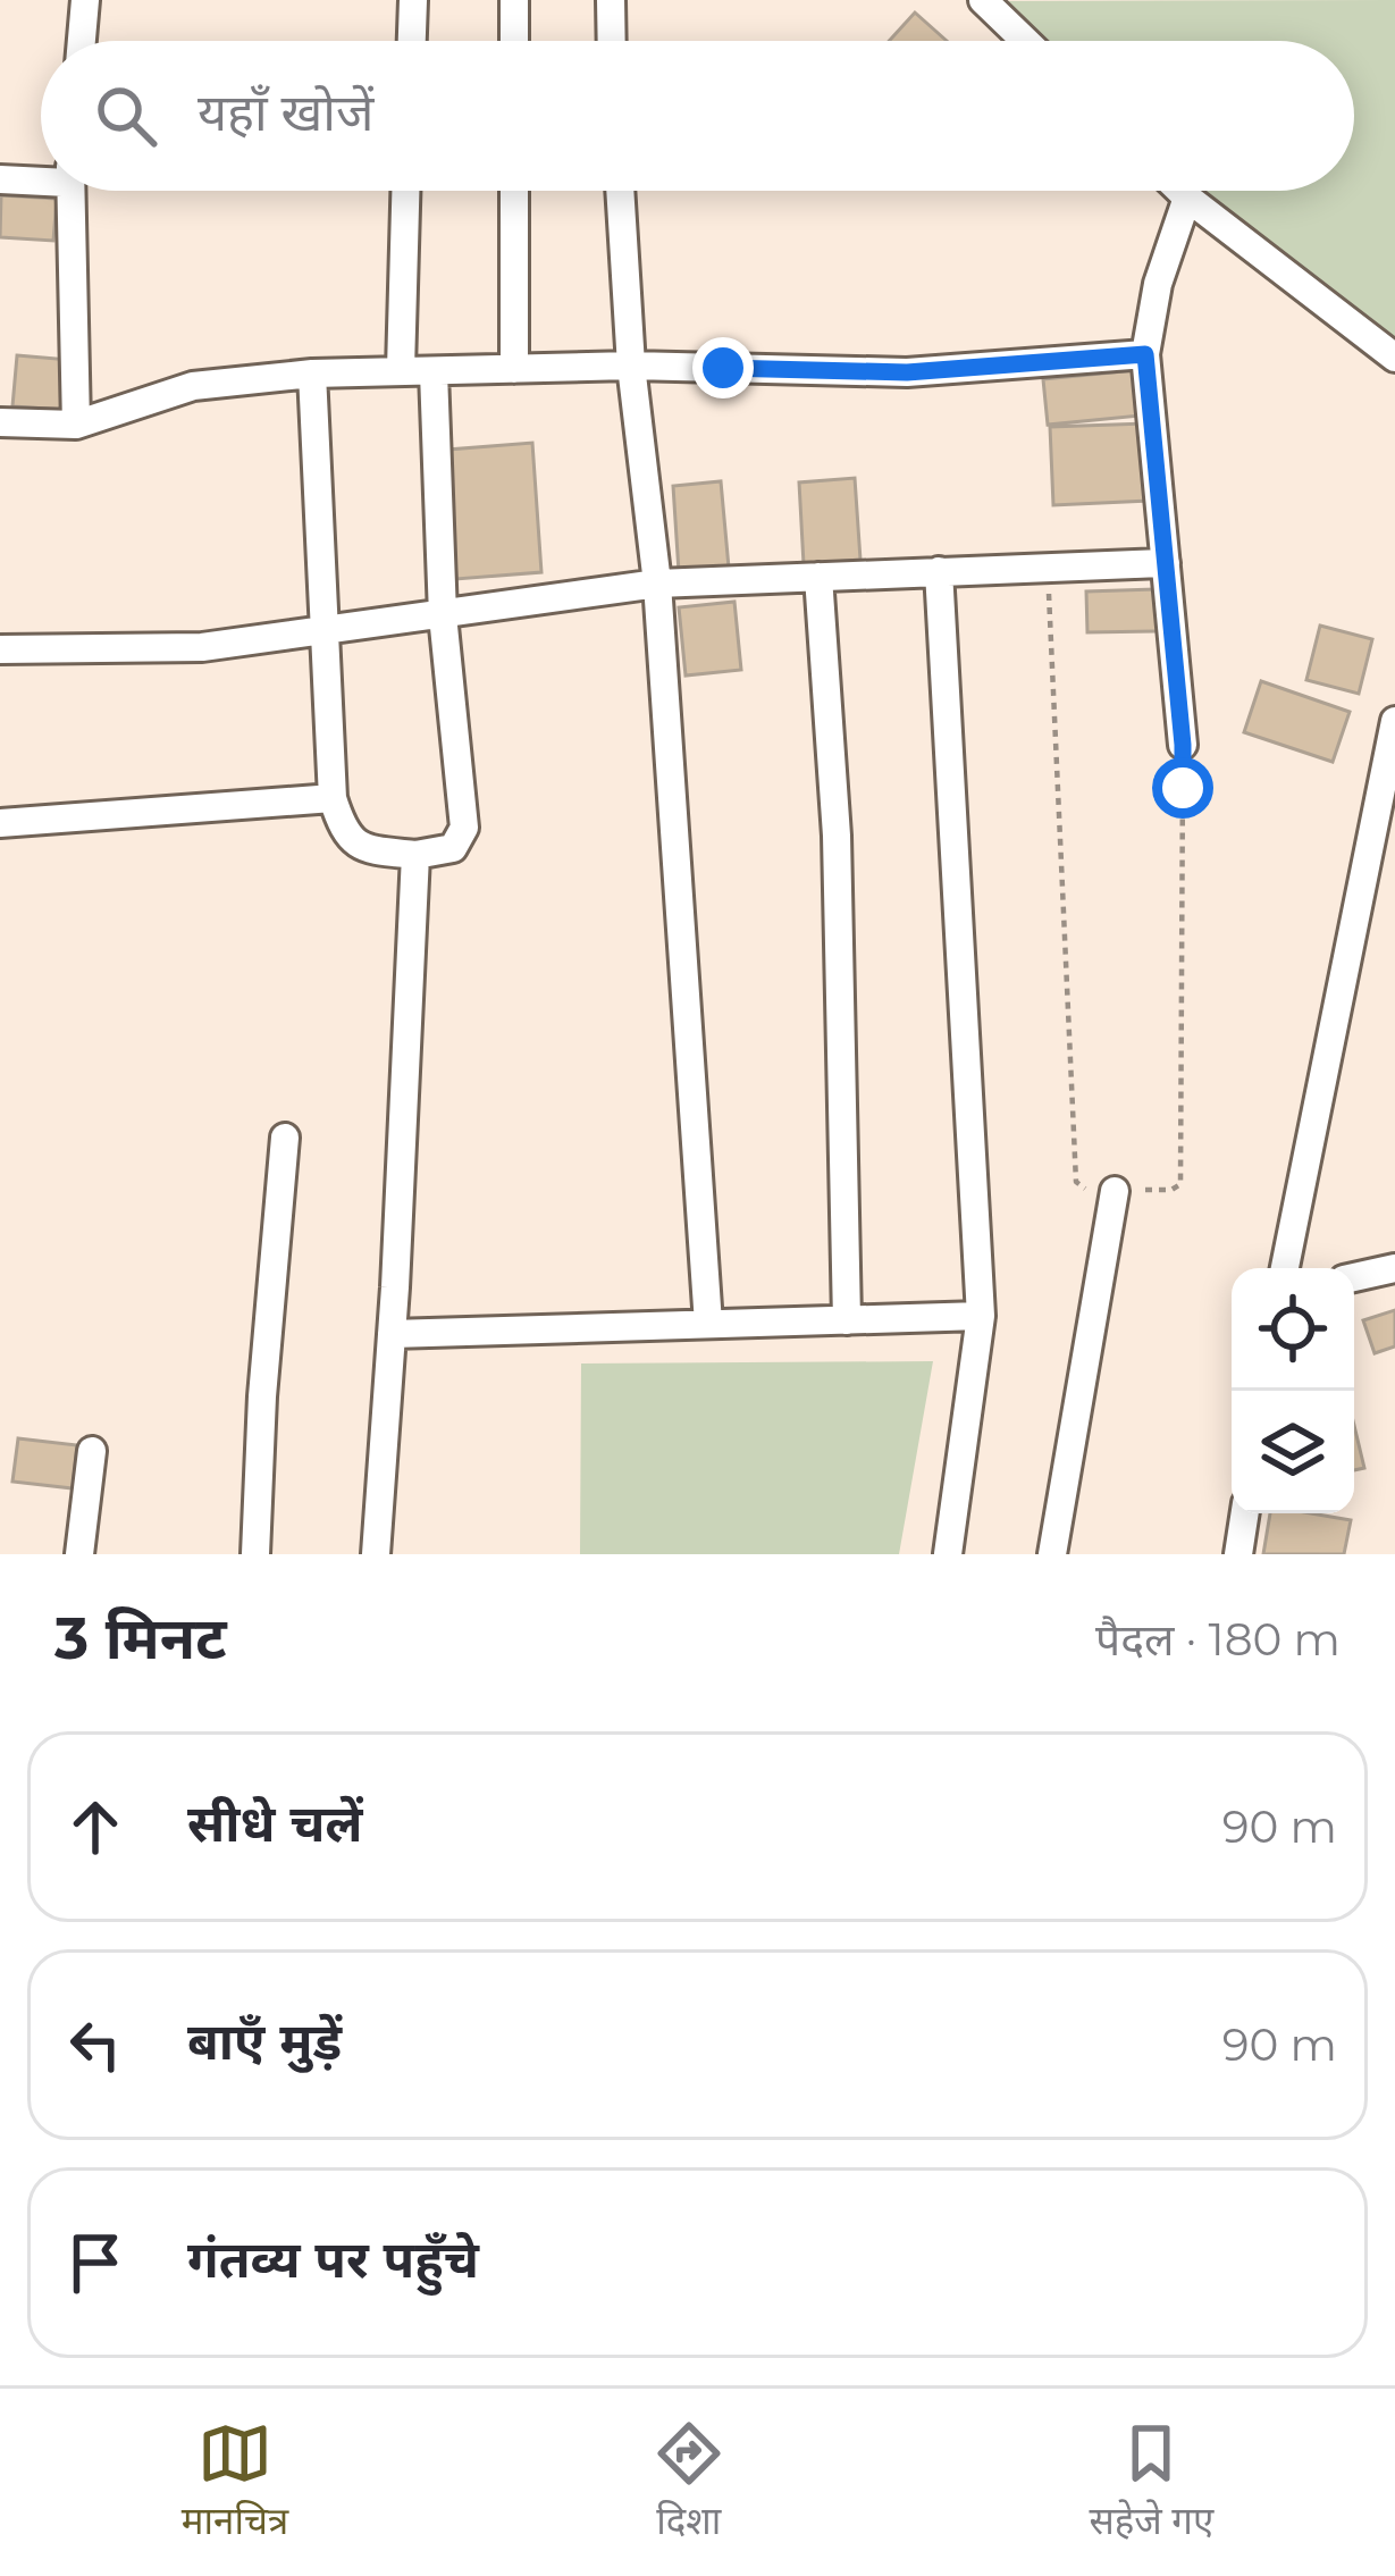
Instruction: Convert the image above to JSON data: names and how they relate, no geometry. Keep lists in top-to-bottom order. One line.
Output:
{"page":{"search":"यहाँ खोजें","heading":["3 मिनट","पैदल · 180 m"],"list":[["सीधे चलें","90 m"],["बाएँ मुड़ें","90 m"],"गंतव्य पर पहुँचे"],"nav":["मानचित्र","दिशा","सहेजे गए"]}}
